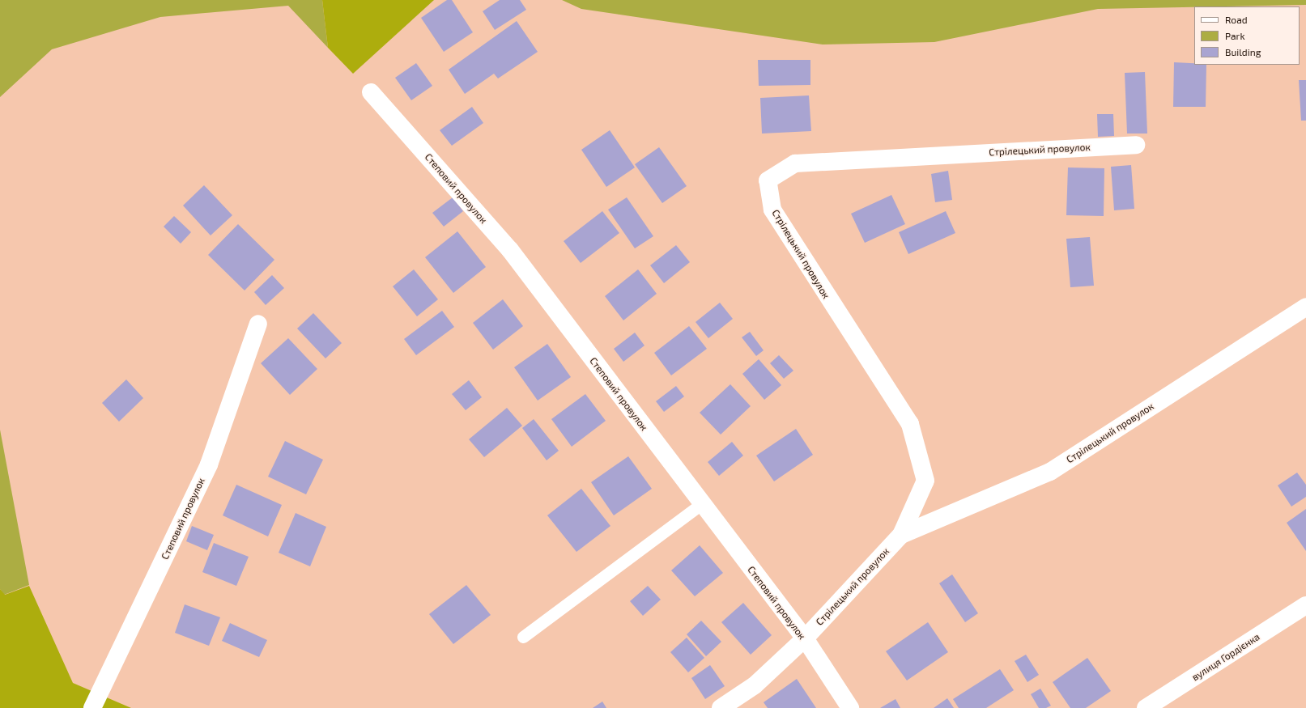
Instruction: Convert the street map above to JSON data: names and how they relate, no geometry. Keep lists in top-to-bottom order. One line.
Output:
{"streets":{"street":["Стрілецький провулок","Степовий провулок","вулиця Гордієнка"]},"crossings":[["Стрілецький провулок","Степовий провулок"]],"legend":["Road","Park","Building"]}
